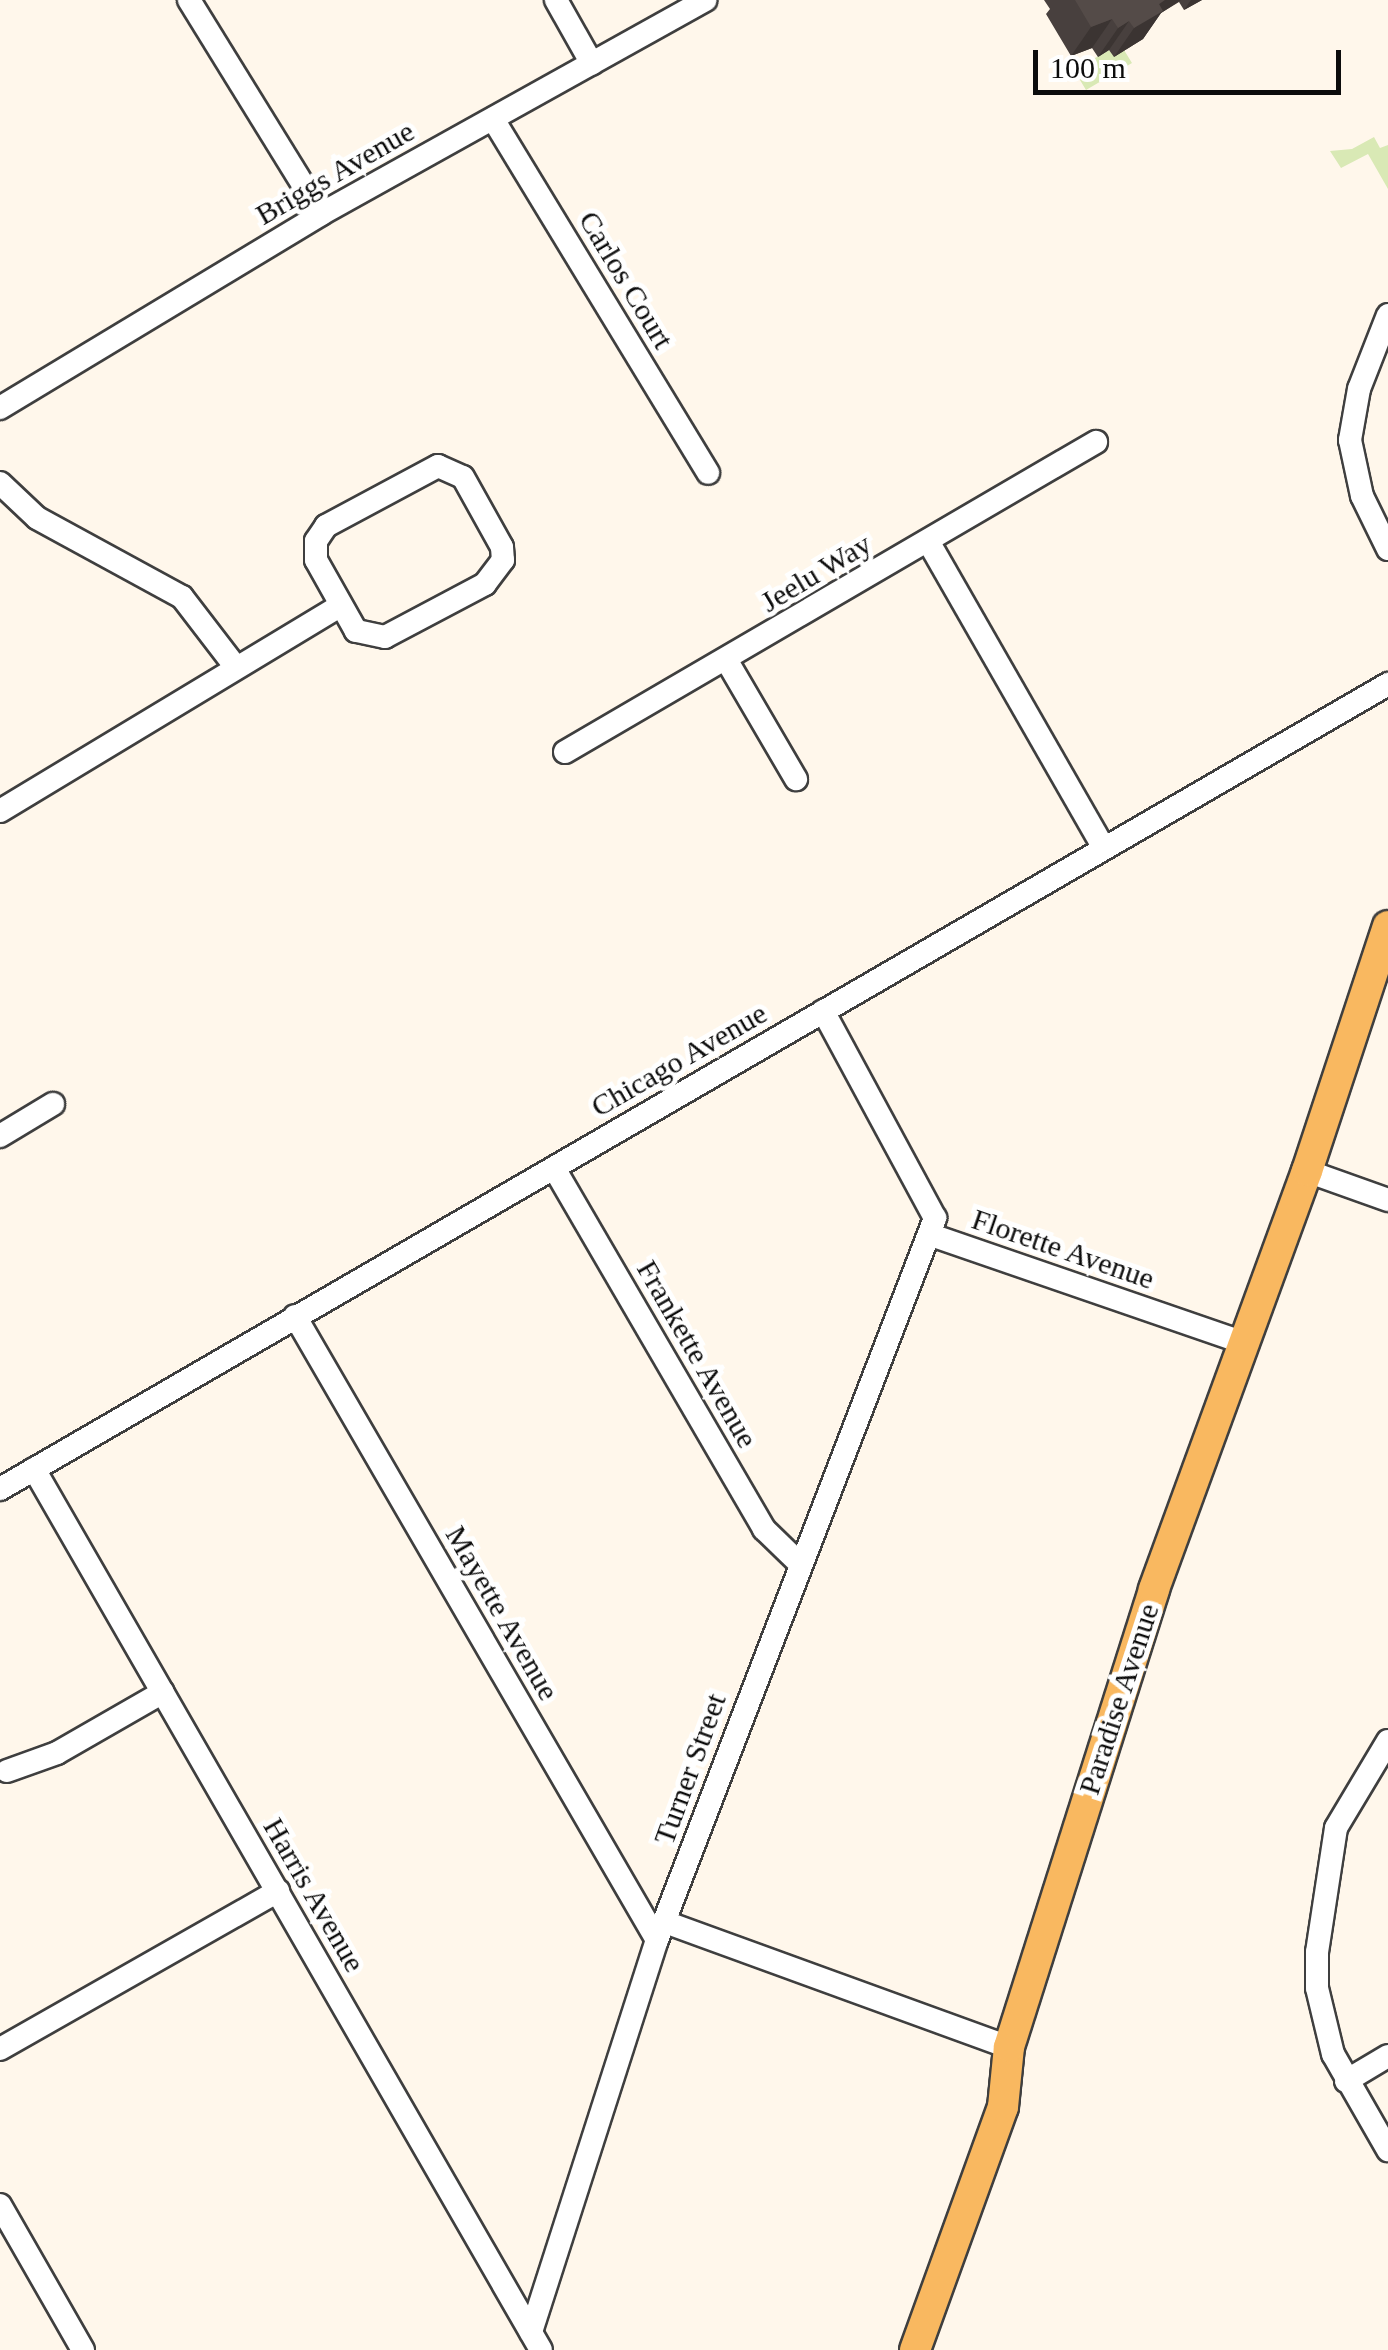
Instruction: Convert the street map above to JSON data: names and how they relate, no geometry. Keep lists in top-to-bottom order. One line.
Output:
{"streets":{"main road":["Paradise Avenue"],"street":["Briggs Avenue","Carlos Court","Jeelu Way","Chicago Avenue","Florette Avenue","Frankette Avenue","Mayette Avenue","Turner Street","Harris Avenue"]},"crossings":[["Briggs Avenue","Carlos Court"],["Chicago Avenue","Florette Avenue"],["Chicago Avenue","Frankette Avenue"],["Chicago Avenue","Mayette Avenue"],["Chicago Avenue","Harris Avenue"],["Florette Avenue","Paradise Avenue"],["Florette Avenue","Turner Street"],["Frankette Avenue","Turner Street"],["Mayette Avenue","Turner Street"],["Turner Street","Harris Avenue"]],"scale_bar":"100 m"}
